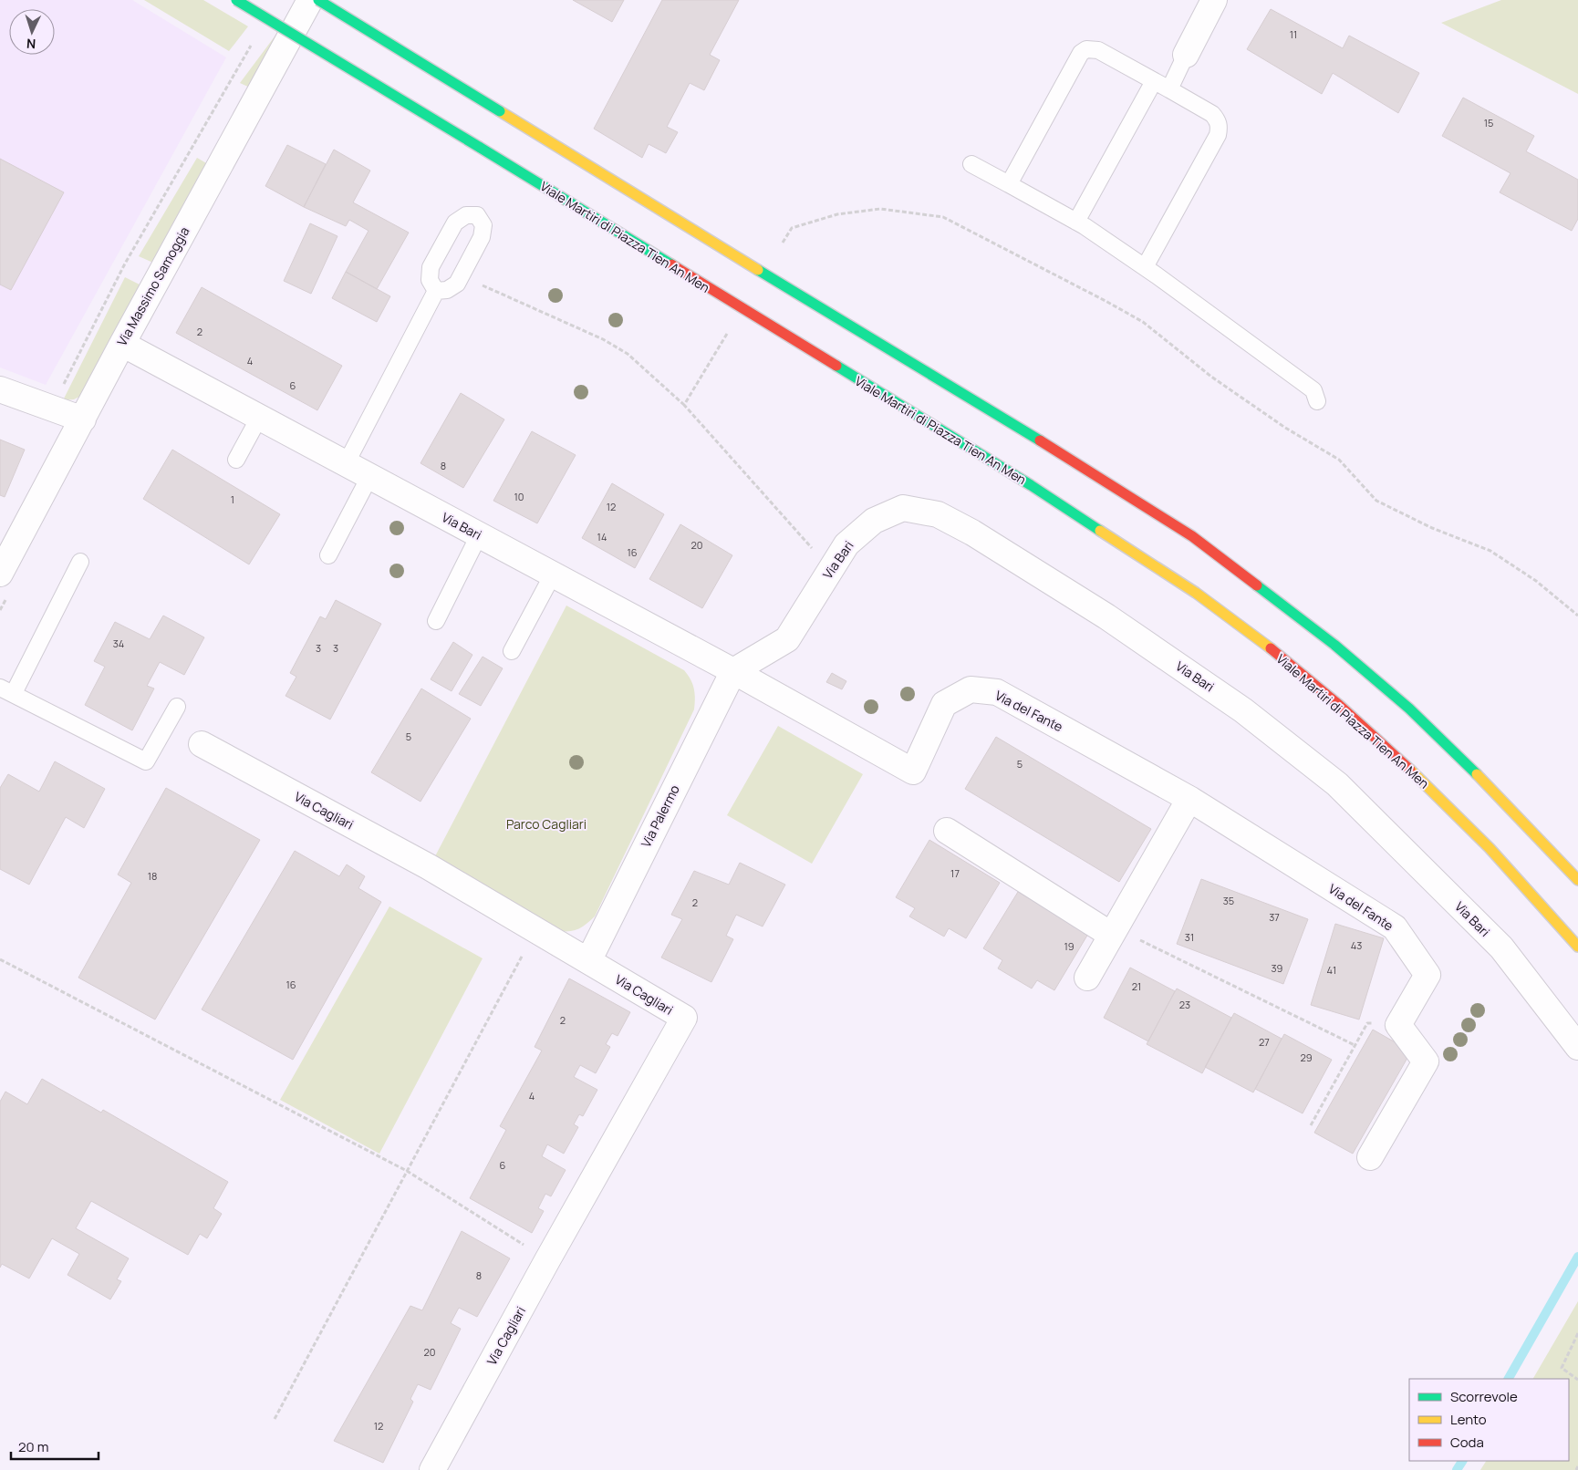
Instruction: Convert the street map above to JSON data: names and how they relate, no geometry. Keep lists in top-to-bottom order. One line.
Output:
{"streets":{"highway":["Viale Martiri di Piazza Tien An Men"],"street":["Via Massimo Samoggia","Via Bari","Via del Fante","Via Cagliari","Via Palermo"]},"crossings":[["Via Massimo Samoggia","Via Bari"],["Via Bari","Via del Fante"],["Via Bari","Via Palermo"],["Via del Fante","Via Palermo"],["Via Cagliari","Via Palermo"]],"parks":["Parco Cagliari"],"house_numbers":["11","15","2","4","6","8","10","1","12","14","20","16","34","3","3","5","5","17","18","35","2","37","31","43","19","39","41","16","21","23","2","27","29","4","6","8","20","12"],"legend":["Scorrevole","Lento","Coda"],"scale_bar":"20 m","north":"bottom"}
